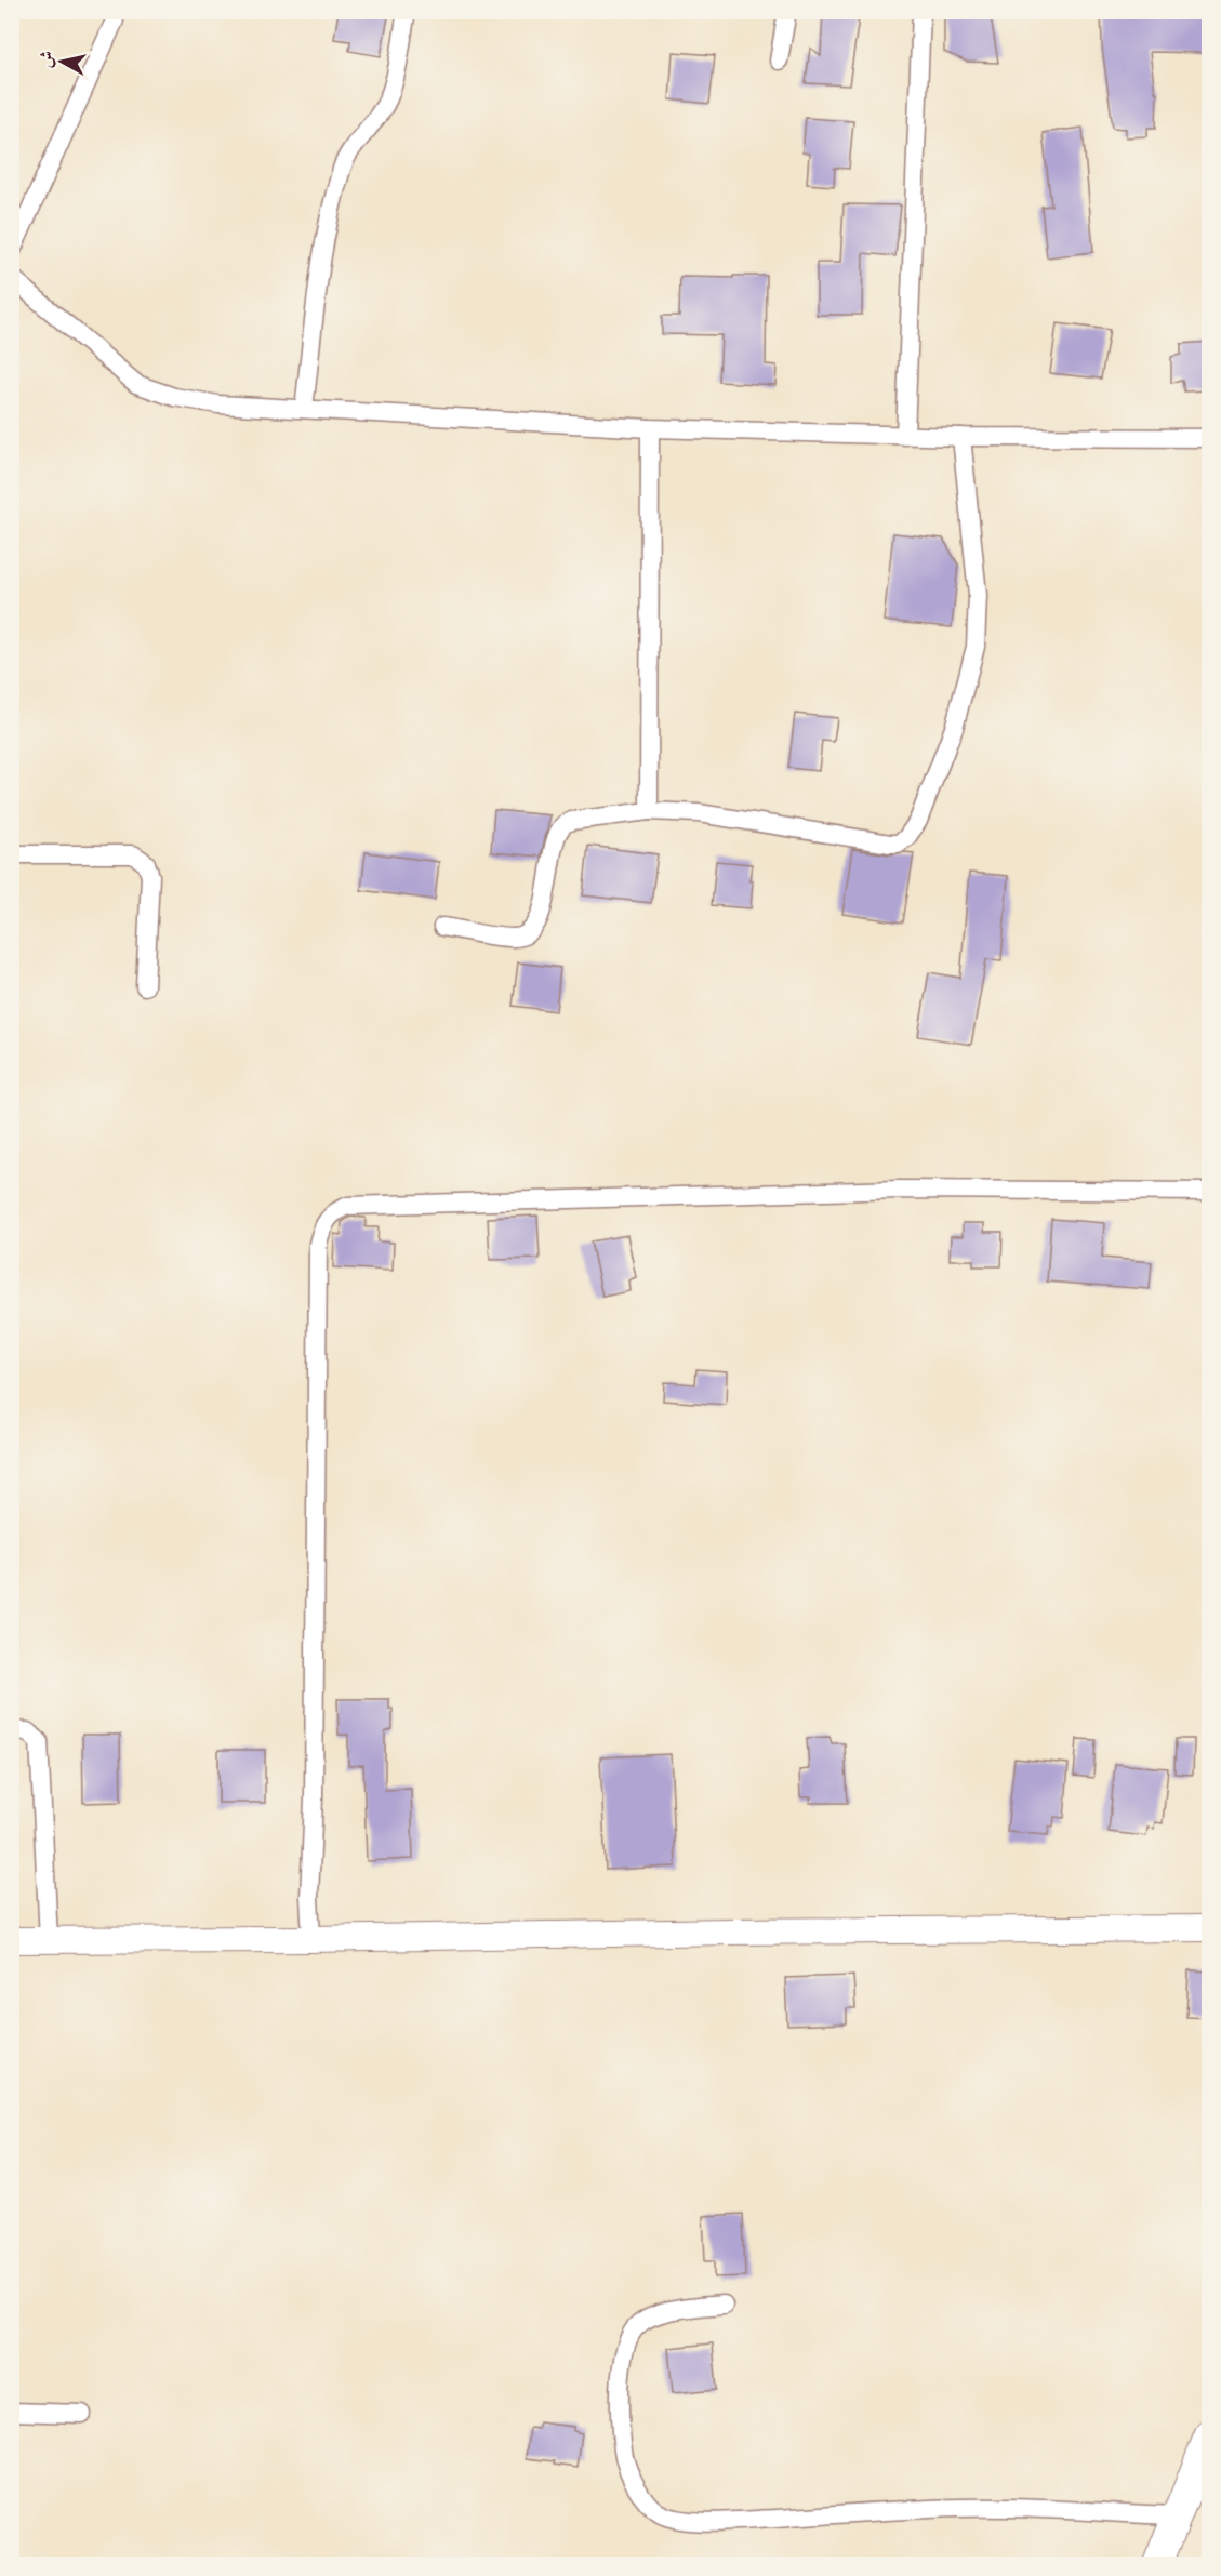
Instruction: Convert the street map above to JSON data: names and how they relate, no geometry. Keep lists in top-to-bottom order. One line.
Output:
{"north":"left"}
